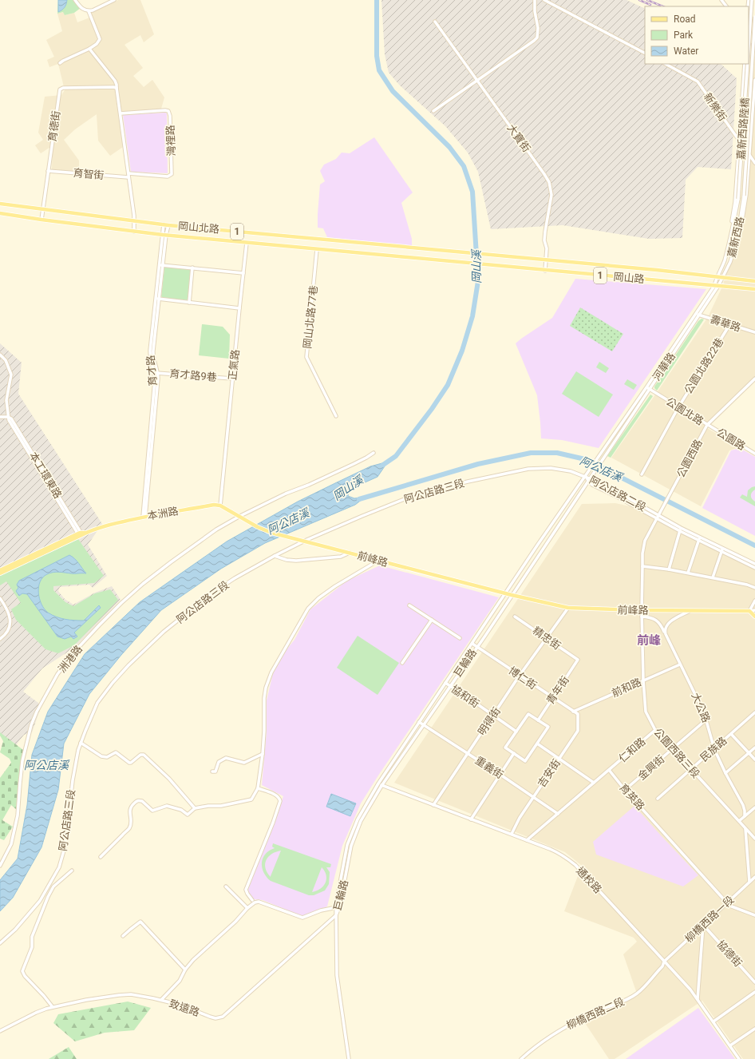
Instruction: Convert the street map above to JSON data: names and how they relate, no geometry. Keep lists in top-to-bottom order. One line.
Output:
{"streets":{"main road":["岡山北路","1","岡山路","本洲路","前峰路"],"street":["新樂街","育德街","嘉新西路陸橋","大寶街","灣裡路","育智街","嘉新西路","岡山北路77巷","壽華路","正氣路","公園北路22巷","河華路","育才路","育才路9巷","公園北路","公園路","公園西路","本工環東路","阿公店路三段","阿公店路二段","精忠街","洲港路","巨輪路","博仁街","前和路","青年街","協和街","大公路","明得街","民族路","仁和路","公園西路三段","重義街","金興街","吉安街","育英路","通校路","柳橋西路一段","協德街","致遠路","柳橋西路二段"]},"crossings":[["育德街","育智街"],["育德街","岡山北路"],["嘉新西路陸橋","嘉新西路"],["大寶街","岡山路"],["岡山北路","岡山路"],["岡山北路","岡山北路77巷"],["岡山北路","正氣路"],["岡山北路","育才路"],["1","嘉新西路"],["1","岡山路"],["1","河華路"],["嘉新西路","岡山路"],["嘉新西路","河華路"],["岡山路","河華路"],["壽華路","公園北路22巷"],["壽華路","河華路"],["正氣路","育才路9巷"],["正氣路","本洲路"],["公園北路22巷","公園北路"],["河華路","公園北路"],["河華路","阿公店路三段"],["河華路","阿公店路二段"],["育才路","育才路9巷"],["育才路","本洲路"],["公園北路","公園路"],["公園北路","公園西路"],["公園路","公園西路"],["公園西路","阿公店路二段"],["公園西路","公園西路三段"],["本工環東路","本洲路"],["阿公店路三段","阿公店路二段"],["阿公店路三段","前峰路"],["阿公店路二段","公園西路三段"],["前峰路","洲港路"],["前峰路","巨輪路"],["前峰路","明得街"],["前峰路","公園西路三段"],["精忠街","青年街"],["精忠街","明得街"],["巨輪路","博仁街"],["巨輪路","協和街"],["巨輪路","重義街"],["巨輪路","通校路"],["巨輪路","致遠路"],["博仁街","前和路"],["博仁街","青年街"],["博仁街","明得街"],["博仁街","吉安街"],["前和路","大公路"],["前和路","公園西路三段"],["前和路","吉安街"],["協和街","明得街"],["大公路","民族路"],["大公路","公園西路三段"],["大公路","金興街"],["明得街","重義街"],["明得街","通校路"],["民族路","公園西路三段"],["仁和路","公園西路三段"],["仁和路","育英路"],["公園西路三段","金興街"],["重義街","吉安街"],["金興街","育英路"],["吉安街","通校路"],["育英路","柳橋西路一段"],["通校路","柳橋西路一段"],["通校路","柳橋西路二段"],["柳橋西路一段","協德街"],["柳橋西路一段","柳橋西路二段"]],"districts":["前峰"],"water":["岡山溪","阿公店溪"],"legend":["Road","Park","Water"]}
